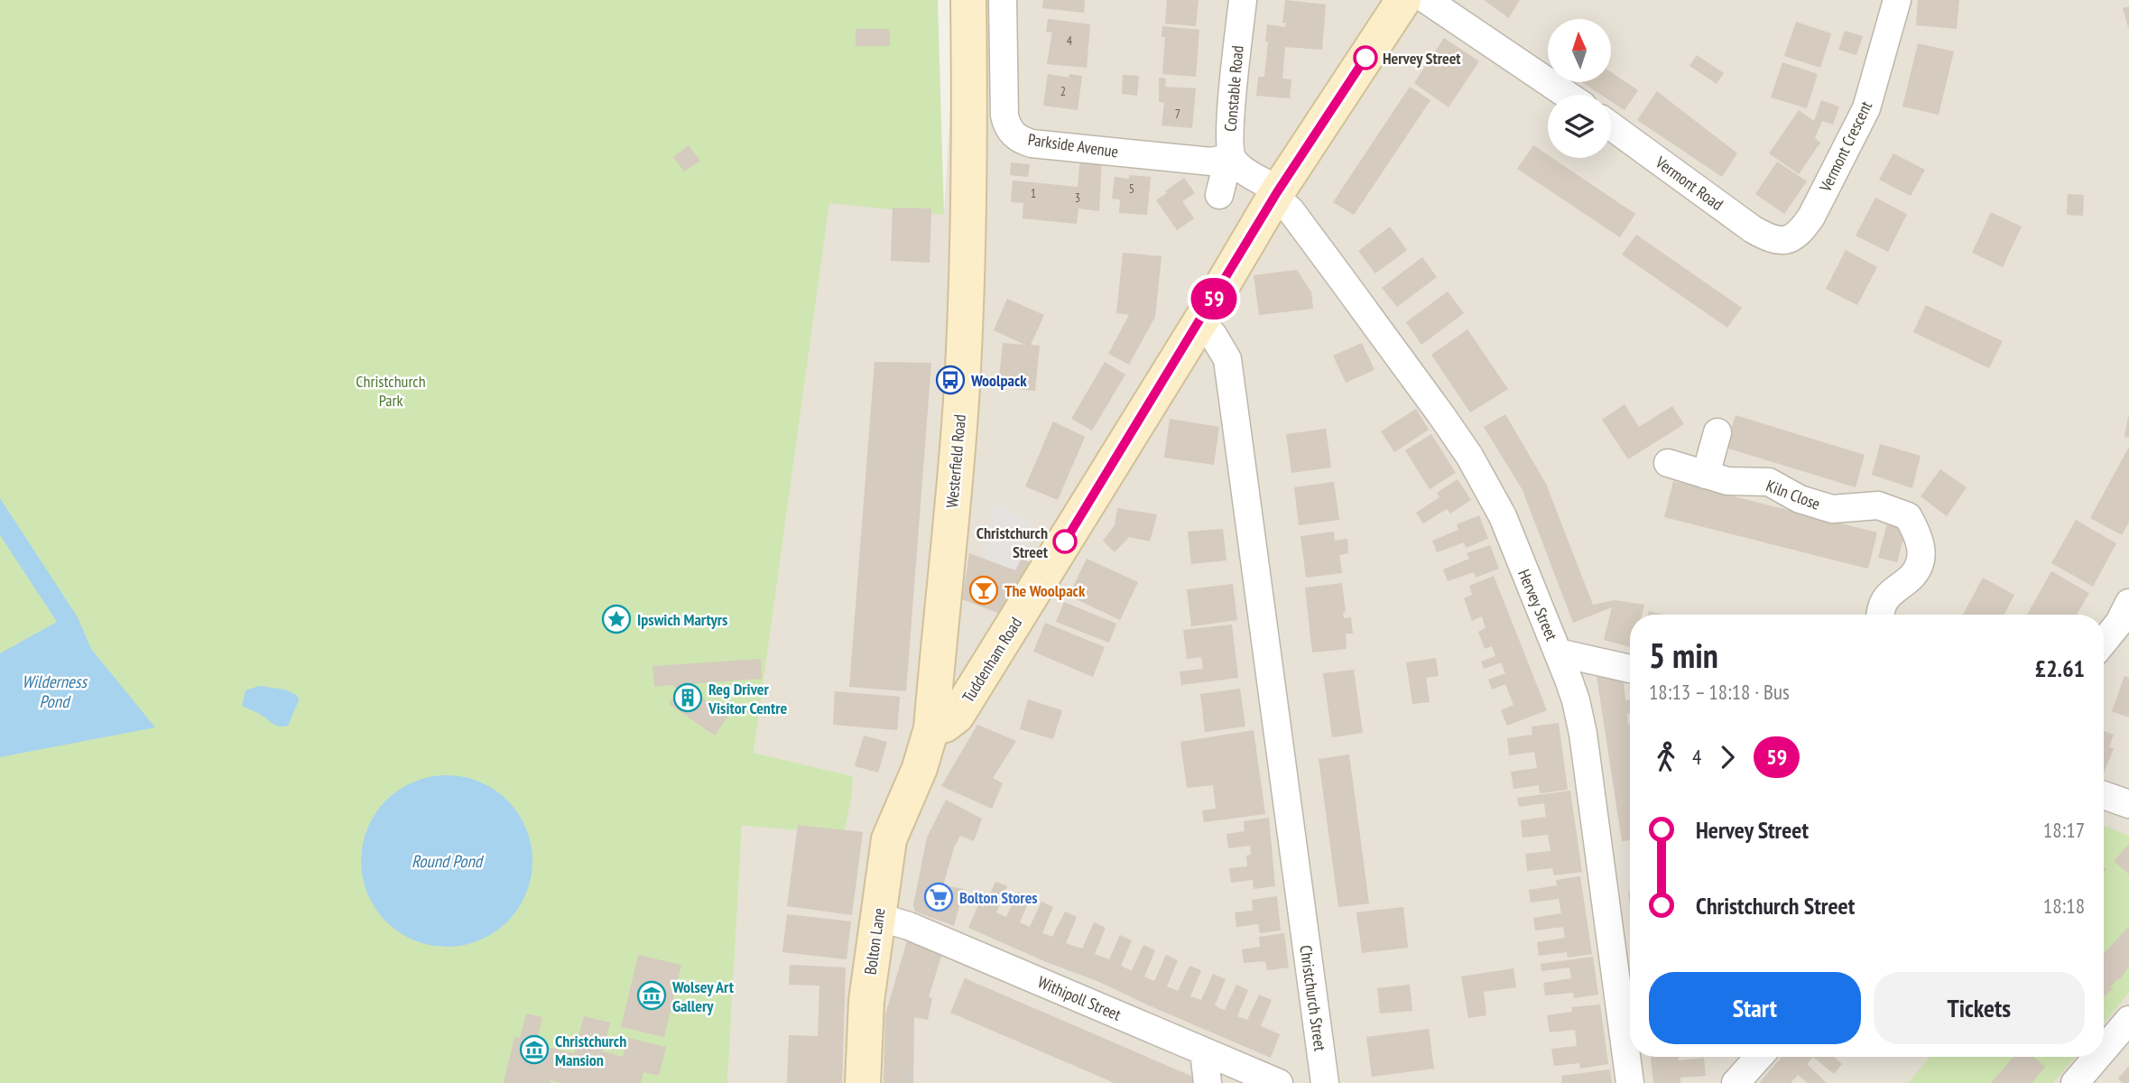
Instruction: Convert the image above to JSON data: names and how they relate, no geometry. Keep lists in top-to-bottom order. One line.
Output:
{"streets":{"main road":["Westerfield Road","Tuddenham Road","Bolton Lane"],"street":["Constable Road","Parkside Avenue","Vermont Crescent","Vermont Road","Kiln Close","Hervey Street","Withipoll Street","Christchurch Street"]},"crossings":[["Constable Road","Parkside Avenue"],["Vermont Crescent","Vermont Road"],["Westerfield Road","Tuddenham Road"],["Westerfield Road","Bolton Lane"],["Hervey Street","Tuddenham Road"],["Tuddenham Road","Christchurch Street"],["Bolton Lane","Withipoll Street"]],"water":["Wilderness Pond","Round Pond"],"parks":["Christchurch Park"],"places":{"other":["Hervey Street","Christchurch Street"],"bus stop":["Woolpack"],"bar":["The Woolpack"],"place":["Ipswich Martyrs"],"building":["Reg Driver Visitor Centre"],"supermarket":["Bolton Stores"],"museum":["Wolsey Art Gallery","Christchurch Mansion"]},"lines":["bus line 59"],"house_numbers":["4","2","7","5","1","3"],"north":"top","page":{"on_map":"59","heading":["5 min","18:13 – 18:18 · Bus","£2.61"],"legs":["4","59"],"list":[{"name":"Hervey Street","value":"18:17"},{"name":"Christchurch Street","value":"18:18"}],"buttons":["Start","Tickets"]}}
